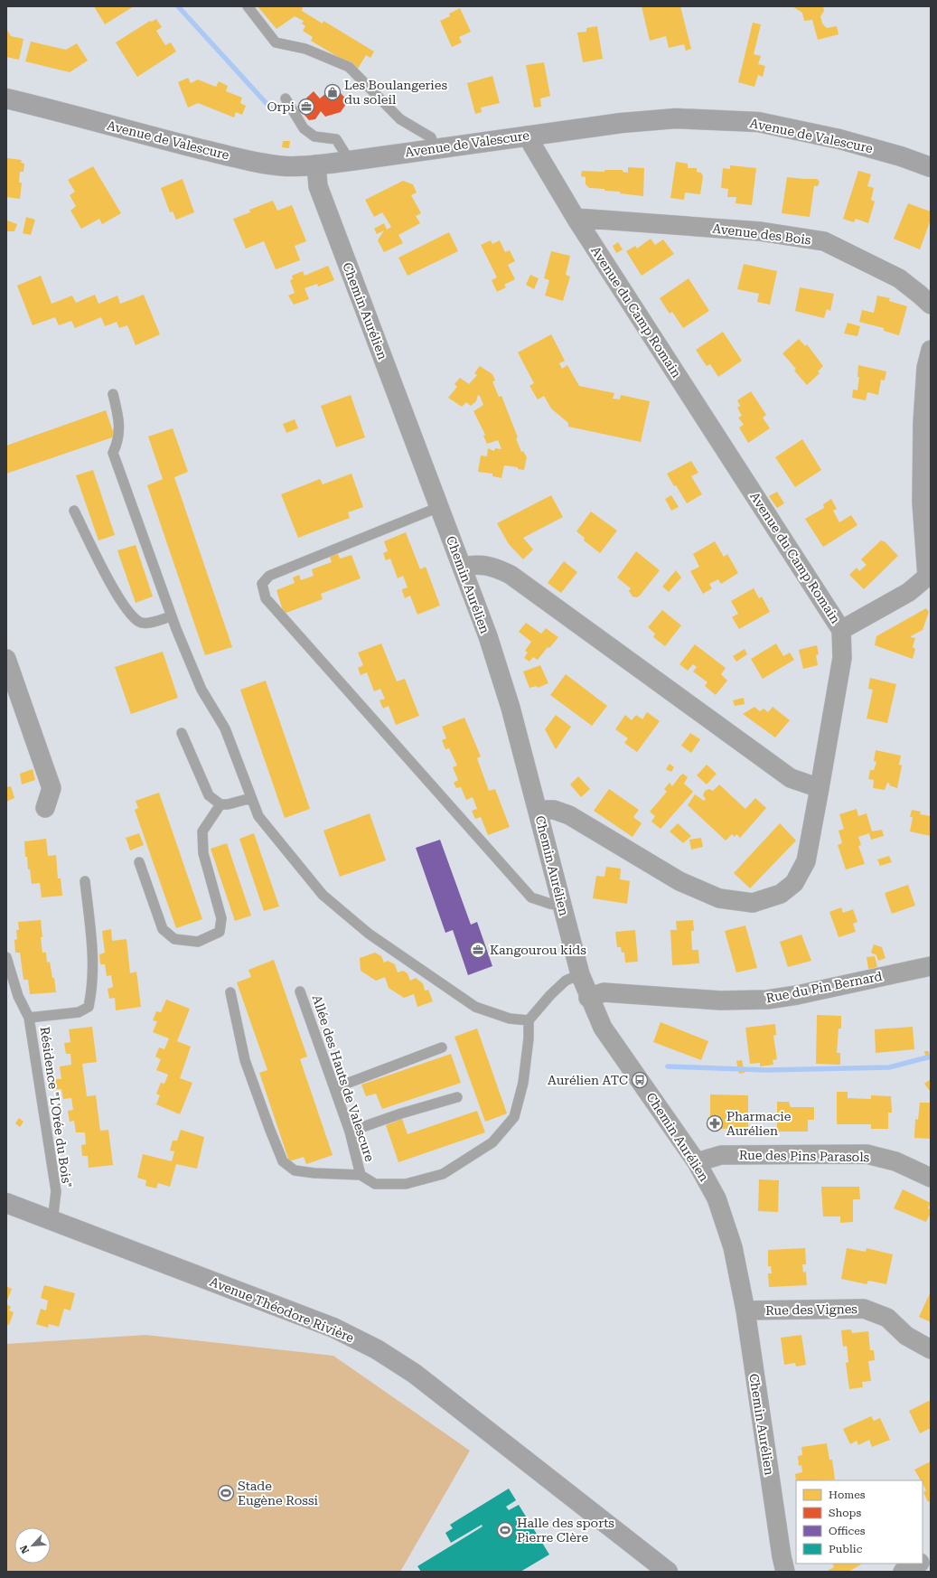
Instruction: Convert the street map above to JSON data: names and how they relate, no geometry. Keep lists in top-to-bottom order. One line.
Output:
{"streets":{"main road":["Avenue de Valescure","Avenue Théodore Rivière"],"street":["Avenue des Bois","Chemin Aurélien","Avenue du Camp Romain","Rue du Pin Bernard","Rue des Pins Parasols","Rue des Vignes"],"lane":["Allée des Hauts de Valescure","Résidence \"L'Orée du Bois\""]},"crossings":[["Avenue de Valescure","Chemin Aurélien"],["Avenue de Valescure","Avenue du Camp Romain"],["Avenue des Bois","Avenue du Camp Romain"],["Chemin Aurélien","Avenue du Camp Romain"],["Chemin Aurélien","Rue du Pin Bernard"],["Chemin Aurélien","Rue des Pins Parasols"],["Chemin Aurélien","Rue des Vignes"],["Résidence \"L'Orée du Bois\"","Avenue Théodore Rivière"]],"places":{"shop":["Les Boulangeries du soleil"],"office":["Orpi","Kangourou kids"],"bus stop":["Aurélien ATC"],"pharmacy":["Pharmacie Aurélien"],"sports":["Stade Eugène Rossi","Halle des sports Pierre Clère"]},"legend":["Homes","Shops","Offices","Public"],"north":"bottom left"}
